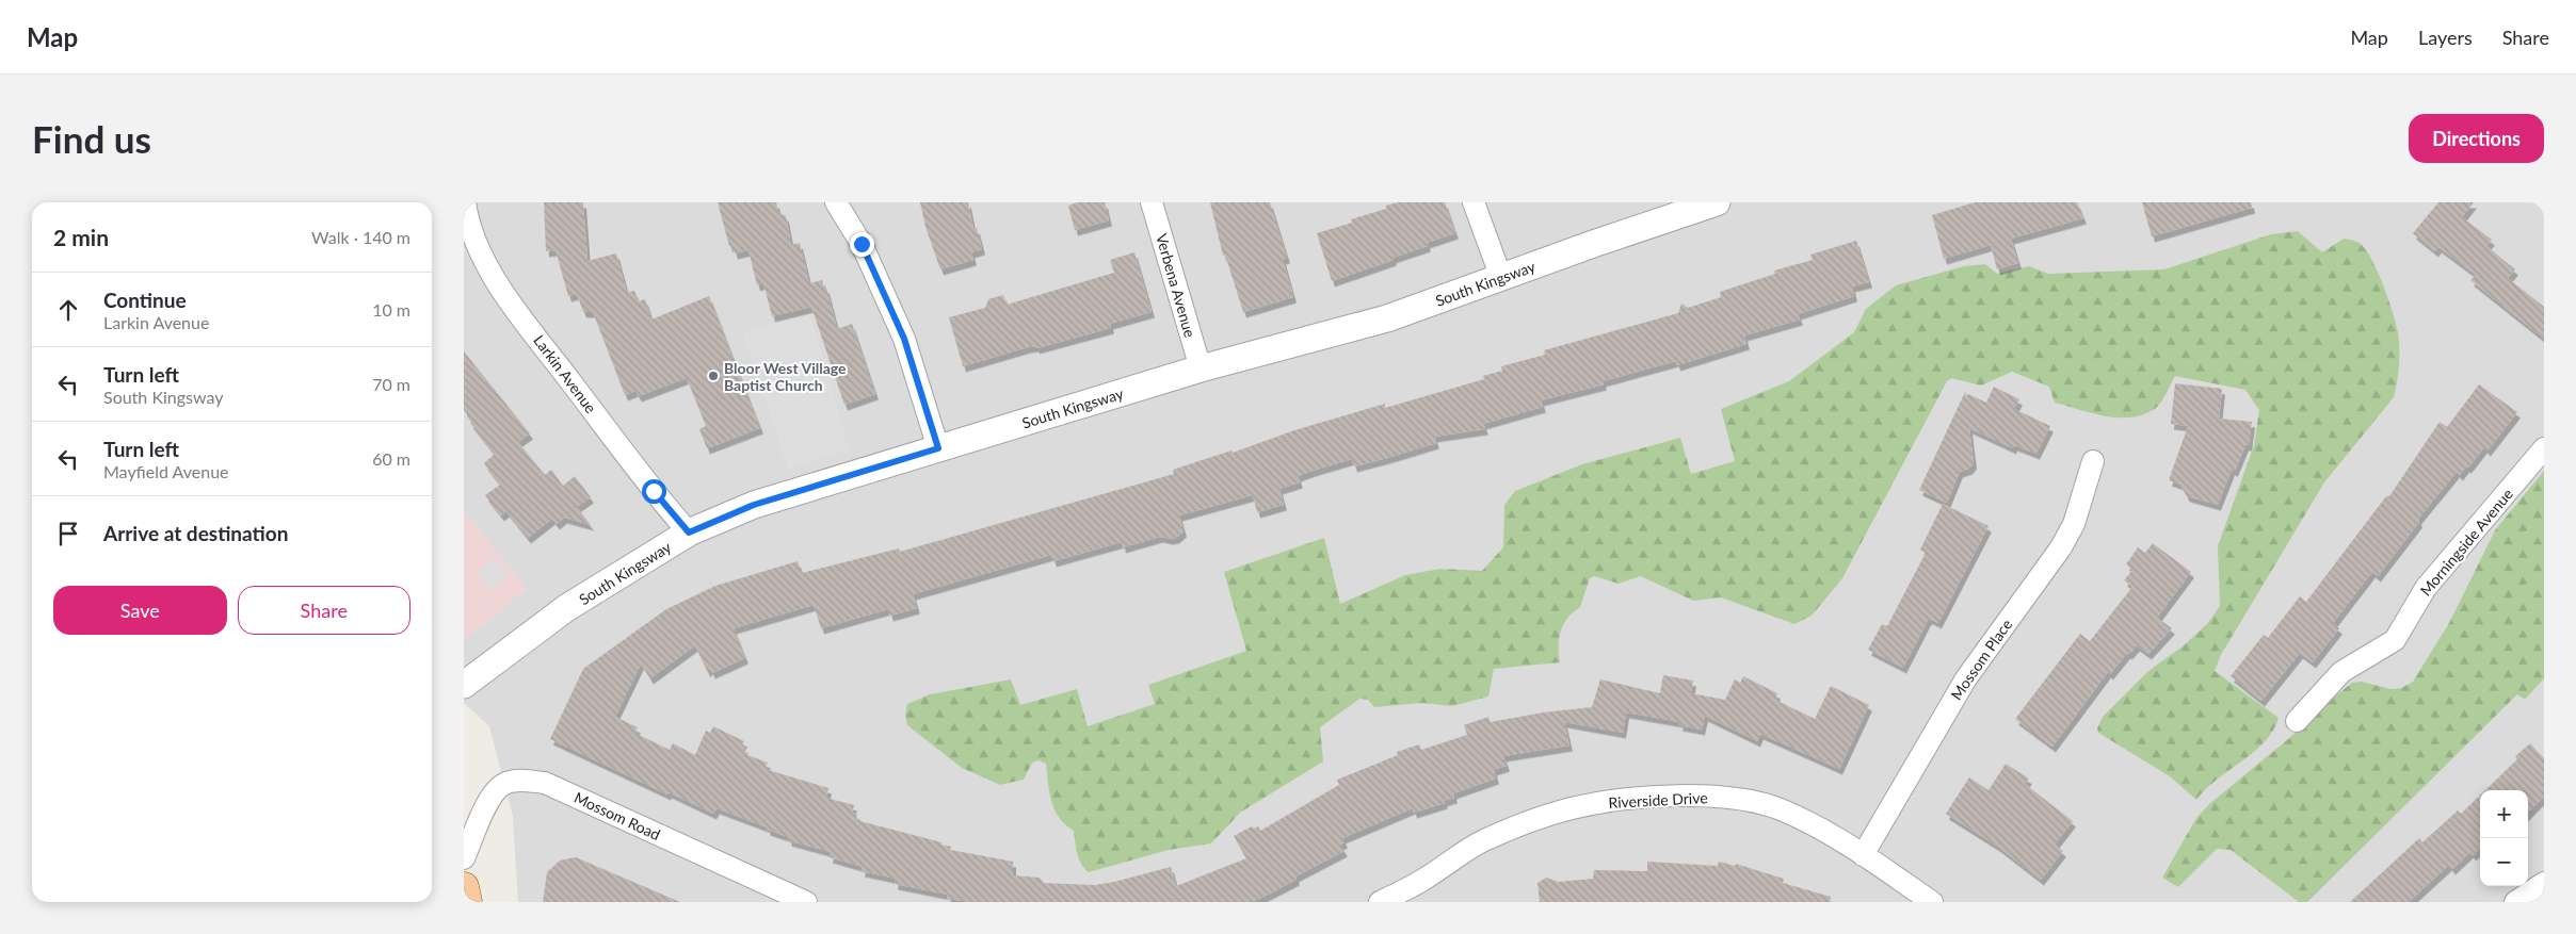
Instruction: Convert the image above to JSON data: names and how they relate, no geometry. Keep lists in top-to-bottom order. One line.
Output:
{"streets":{"street":["South Kingsway","Verbena Avenue","Larkin Avenue","Morningside Avenue","Mossom Place","Riverside Drive","Mossom Road"]},"crossings":[["South Kingsway","Verbena Avenue"],["South Kingsway","Larkin Avenue"],["Mossom Place","Riverside Drive"]],"places":["Bloor West Village Baptist Church"],"page":{"header":"Map","nav":["Map","Layers","Share"],"buttons":["Directions",["Save","Share"]],"title":"Find us","heading":["2 min","Walk · 140 m"],"list":[["Continue","Larkin Avenue","10 m"],["Turn left","South Kingsway","70 m"],["Turn left","Mayfield Avenue","60 m"],"Arrive at destination"],"map_buttons":["+","−"]}}
